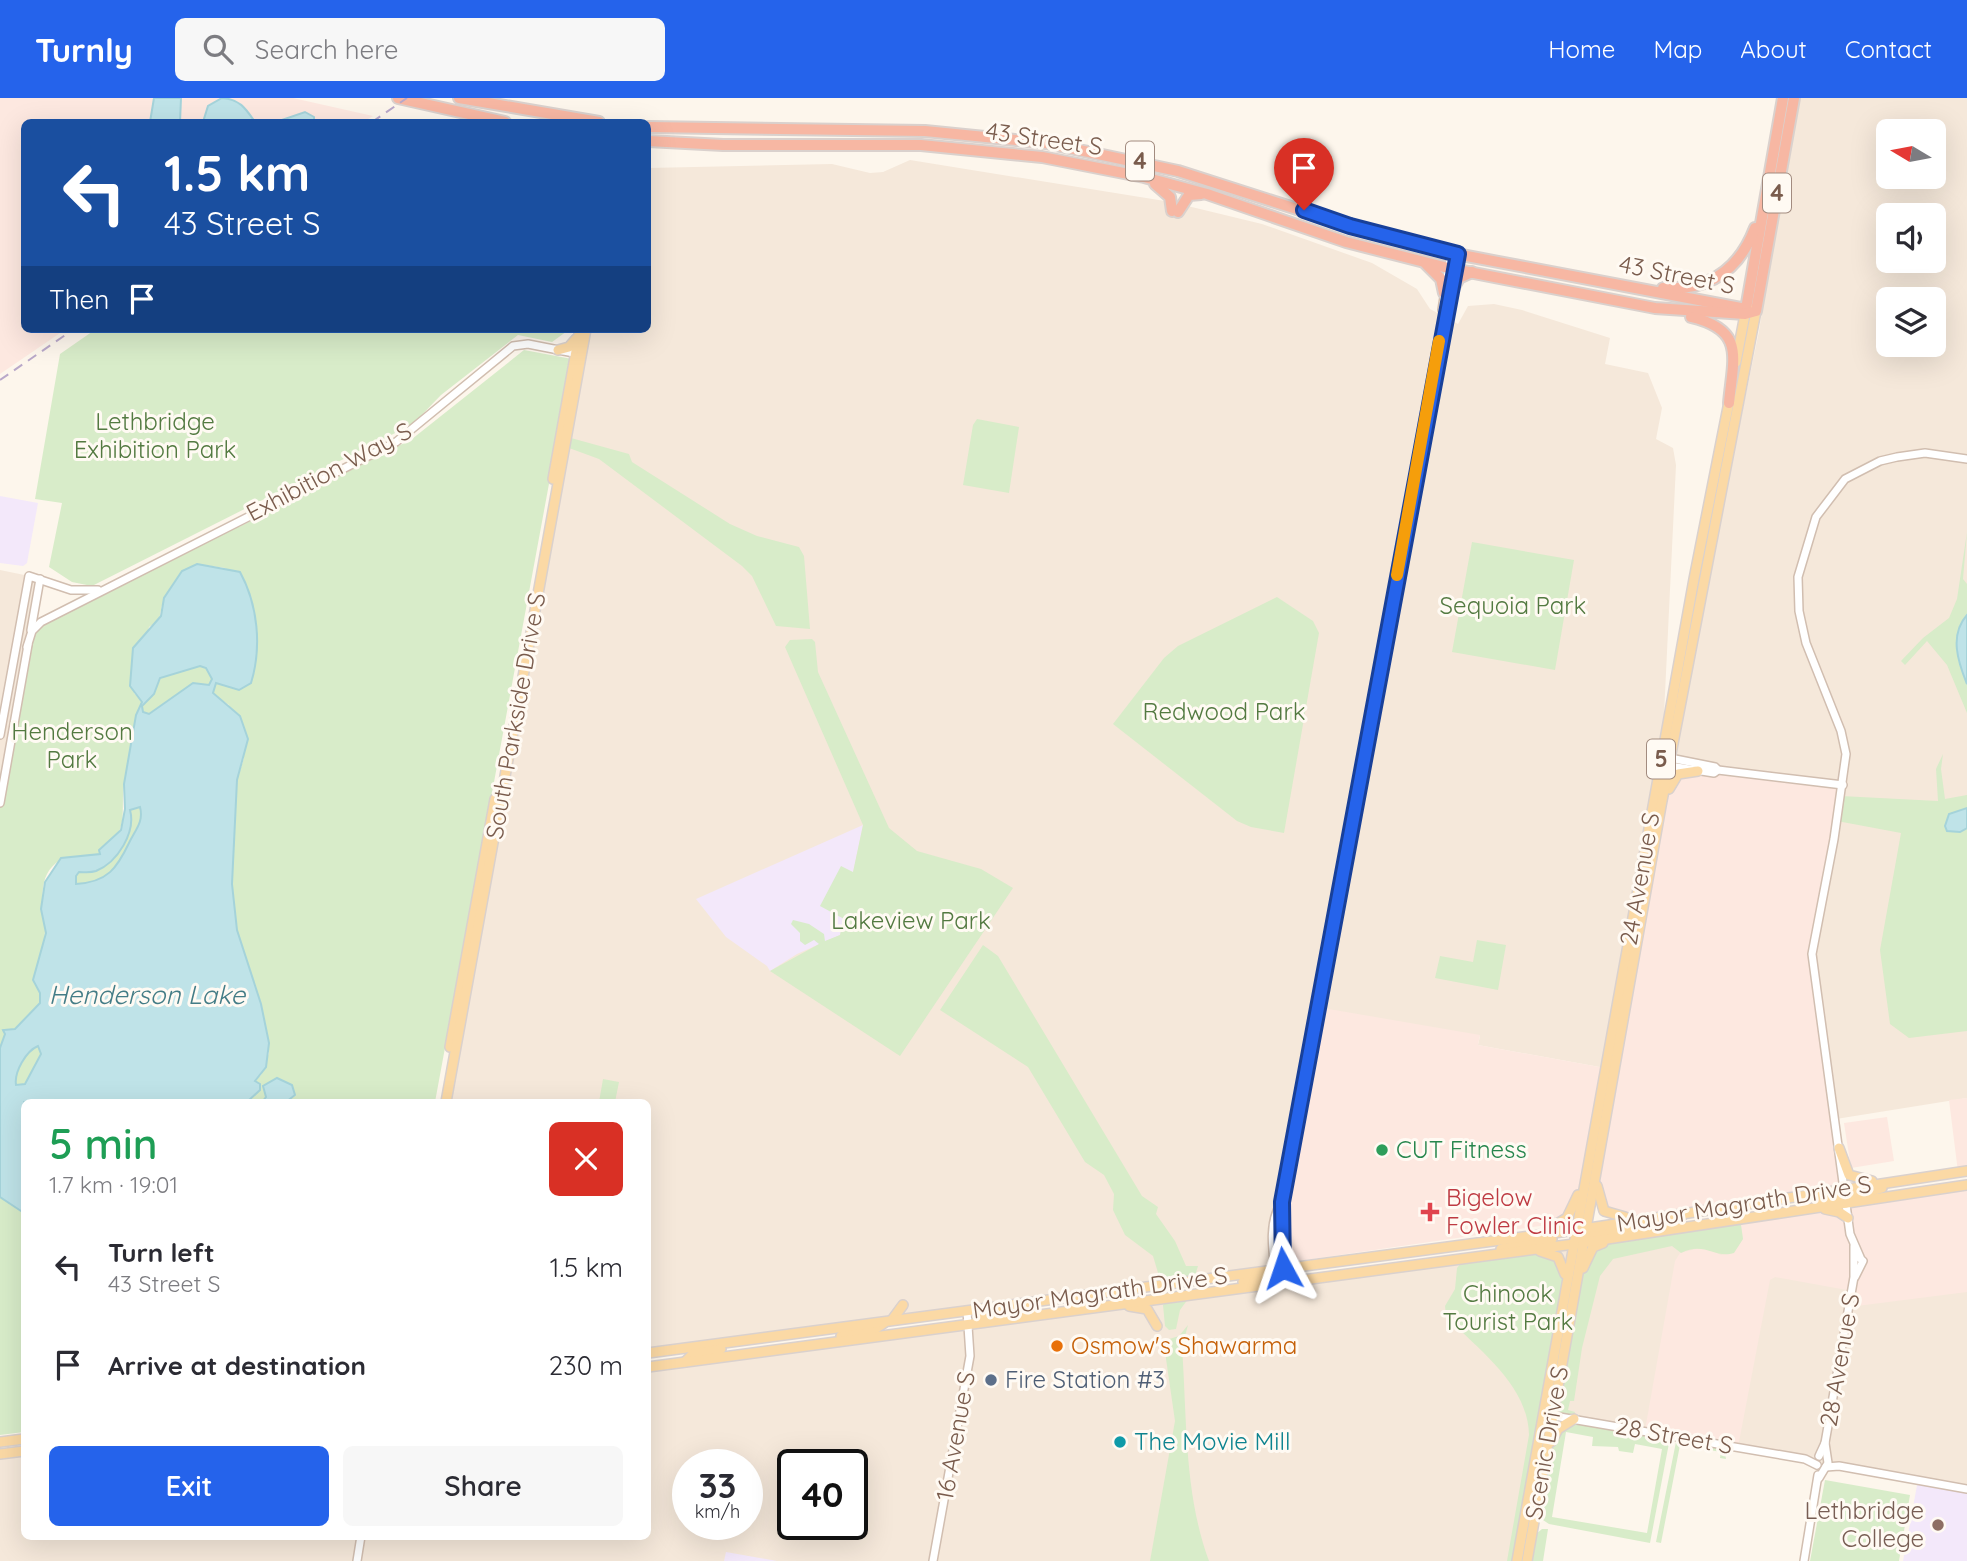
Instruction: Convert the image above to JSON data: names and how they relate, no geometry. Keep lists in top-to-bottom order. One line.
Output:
{"streets":{"highway":["43 Street S","4"],"main road":["South Parkside Drive S","5","24 Avenue S","Mayor Magrath Drive S","Scenic Drive S"],"street":["Exhibition Way S","28 Avenue S","16 Avenue S","28 Street S"]},"crossings":[["43 Street S","4"],["43 Street S","24 Avenue S"],["4","24 Avenue S"],["Exhibition Way S","South Parkside Drive S"],["24 Avenue S","Mayor Magrath Drive S"],["24 Avenue S","Scenic Drive S"],["Mayor Magrath Drive S","28 Avenue S"],["Mayor Magrath Drive S","16 Avenue S"],["Mayor Magrath Drive S","Scenic Drive S"],["28 Avenue S","28 Street S"],["28 Street S","Scenic Drive S"]],"water":["Henderson Lake"],"parks":["Lethbridge Exhibition Park","Sequoia Park","Redwood Park","Henderson Park","Lakeview Park","Chinook Tourist Park"],"places":{"other":["CUT Fitness","Osmow's Shawarma","Fire Station #3","The Movie Mill","Lethbridge College"],"health":["Bigelow Fowler Clinic"]},"north":"left","page":{"header":"Turnly","search":"Search here","nav":["Home","Map","About","Contact"],"turn":["1.5 km","43 Street S"],"then":"Then","heading":["5 min","1.7 km · 19:01"],"list":[{"name":"Turn left","note":"43 Street S","value":"1.5 km"},{"name":"Arrive at destination","value":"230 m"}],"buttons":["Exit","Share"],"speed":"33 km/h","limit":"40"}}
